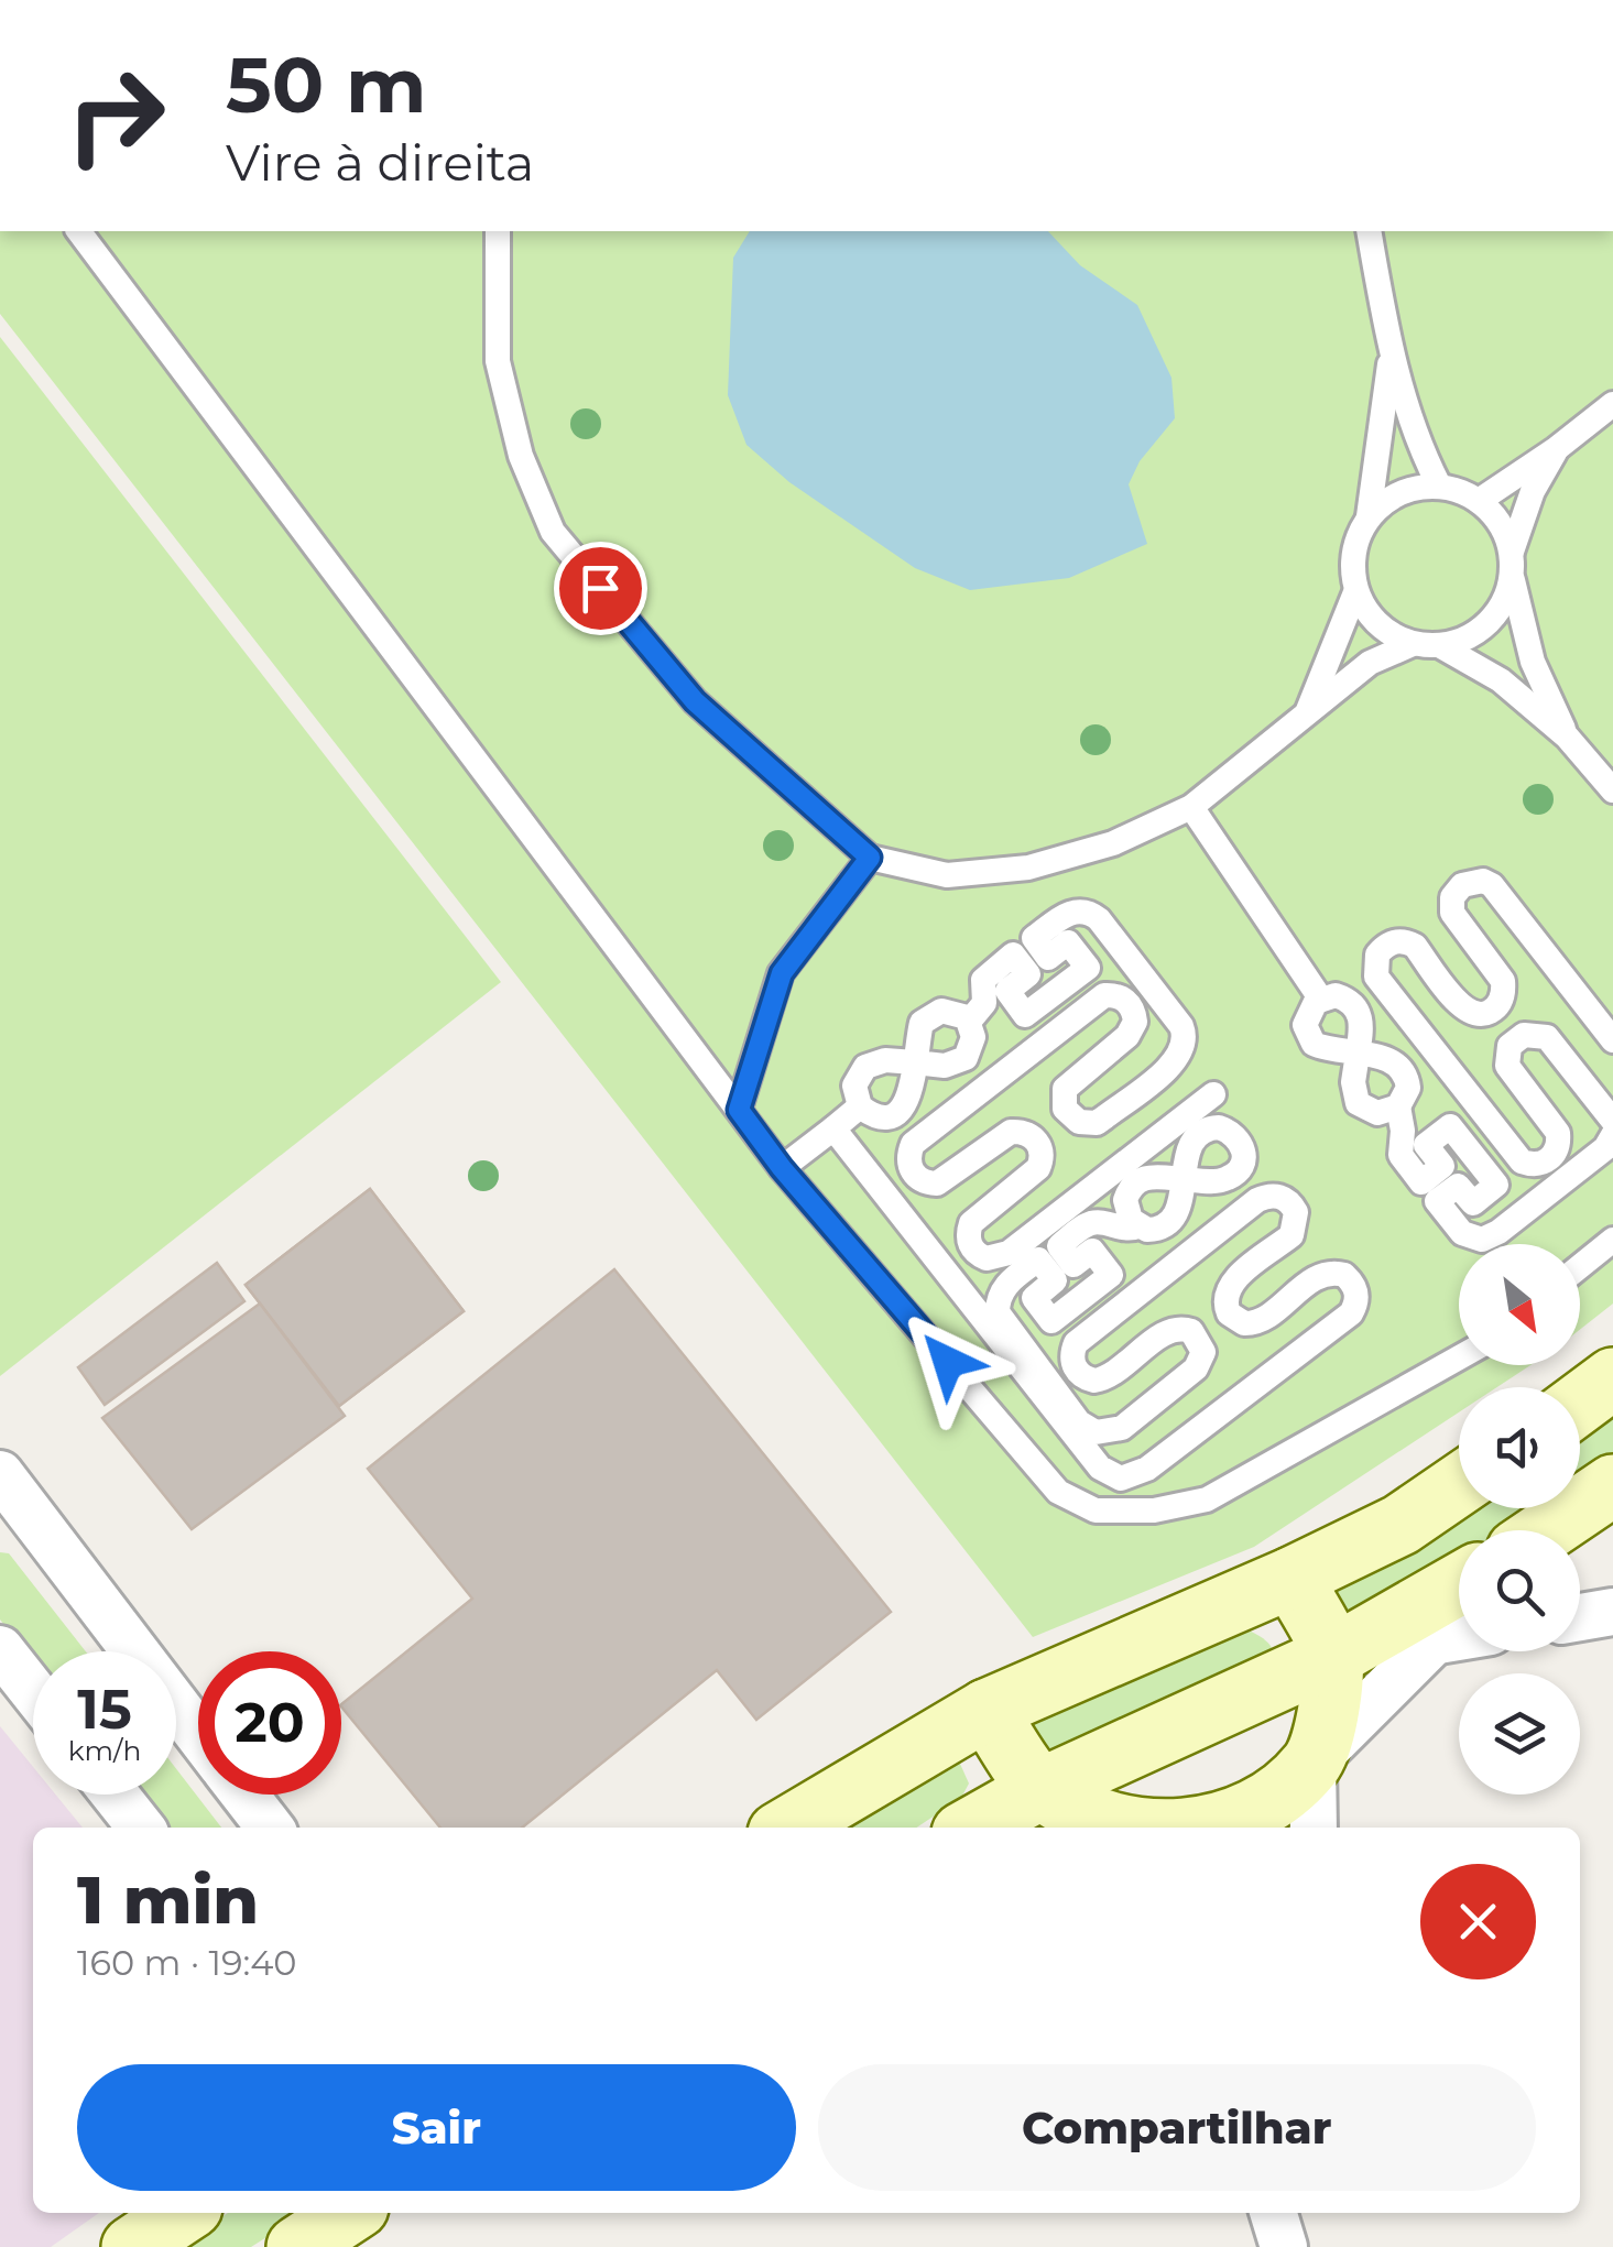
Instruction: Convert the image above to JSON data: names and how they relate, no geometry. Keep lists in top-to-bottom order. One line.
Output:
{"north":"bottom right","page":{"turn":["50 m","Vire à direita"],"speed":"15 km/h","limit":"20","heading":["1 min","160 m · 19:40"],"buttons":["Sair","Compartilhar"]}}
